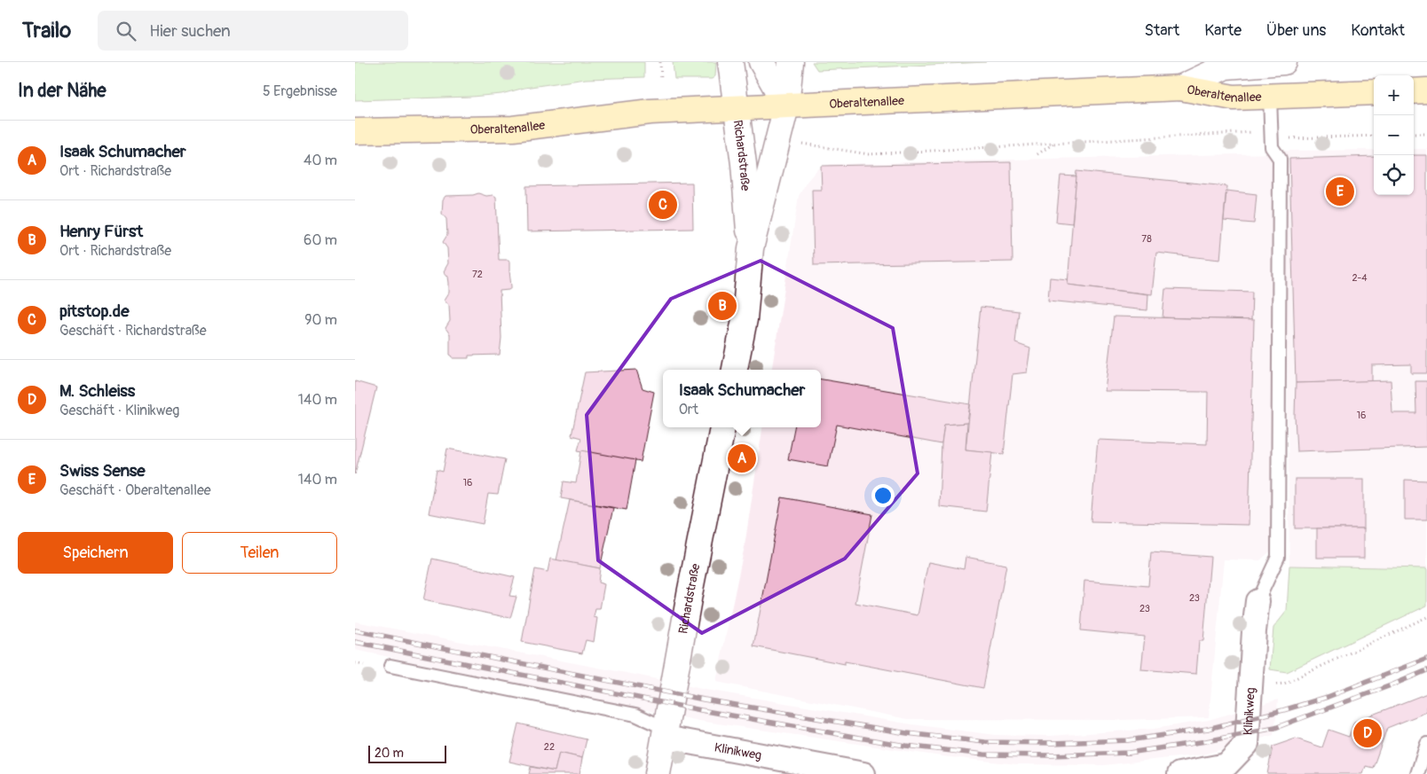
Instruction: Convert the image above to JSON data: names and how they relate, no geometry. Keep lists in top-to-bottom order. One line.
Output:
{"streets":{"main road":["Oberaltenallee"],"street":["Richardstraße","Klinikweg"]},"crossings":[["Oberaltenallee","Richardstraße"],["Richardstraße","Klinikweg"]],"house_numbers":["78","72","2-4","16","16","23","23","22"],"scale_bar":"20 m","page":{"header":"Trailo","search":"Hier suchen","nav":["Start","Karte","Über uns","Kontakt"],"heading":["In der Nähe","5 Ergebnisse"],"map_buttons":["+","−"],"list":[{"mark":"A","name":"Isaak Schumacher","note":"Ort · Richardstraße","value":"40 m"},{"mark":"B","name":"Henry Fürst","note":"Ort · Richardstraße","value":"60 m"},{"mark":"C","name":"pitstop.de","note":"Geschäft · Richardstraße","value":"90 m"},{"mark":"D","name":"M. Schleiss","note":"Geschäft · Klinikweg","value":"140 m"},{"mark":"E","name":"Swiss Sense","note":"Geschäft · Oberaltenallee","value":"140 m"}],"pins":["E","C","B","A","D"],"popup":["Isaak Schumacher","Ort"],"buttons":["Speichern","Teilen"],"scale":"20 m"}}
